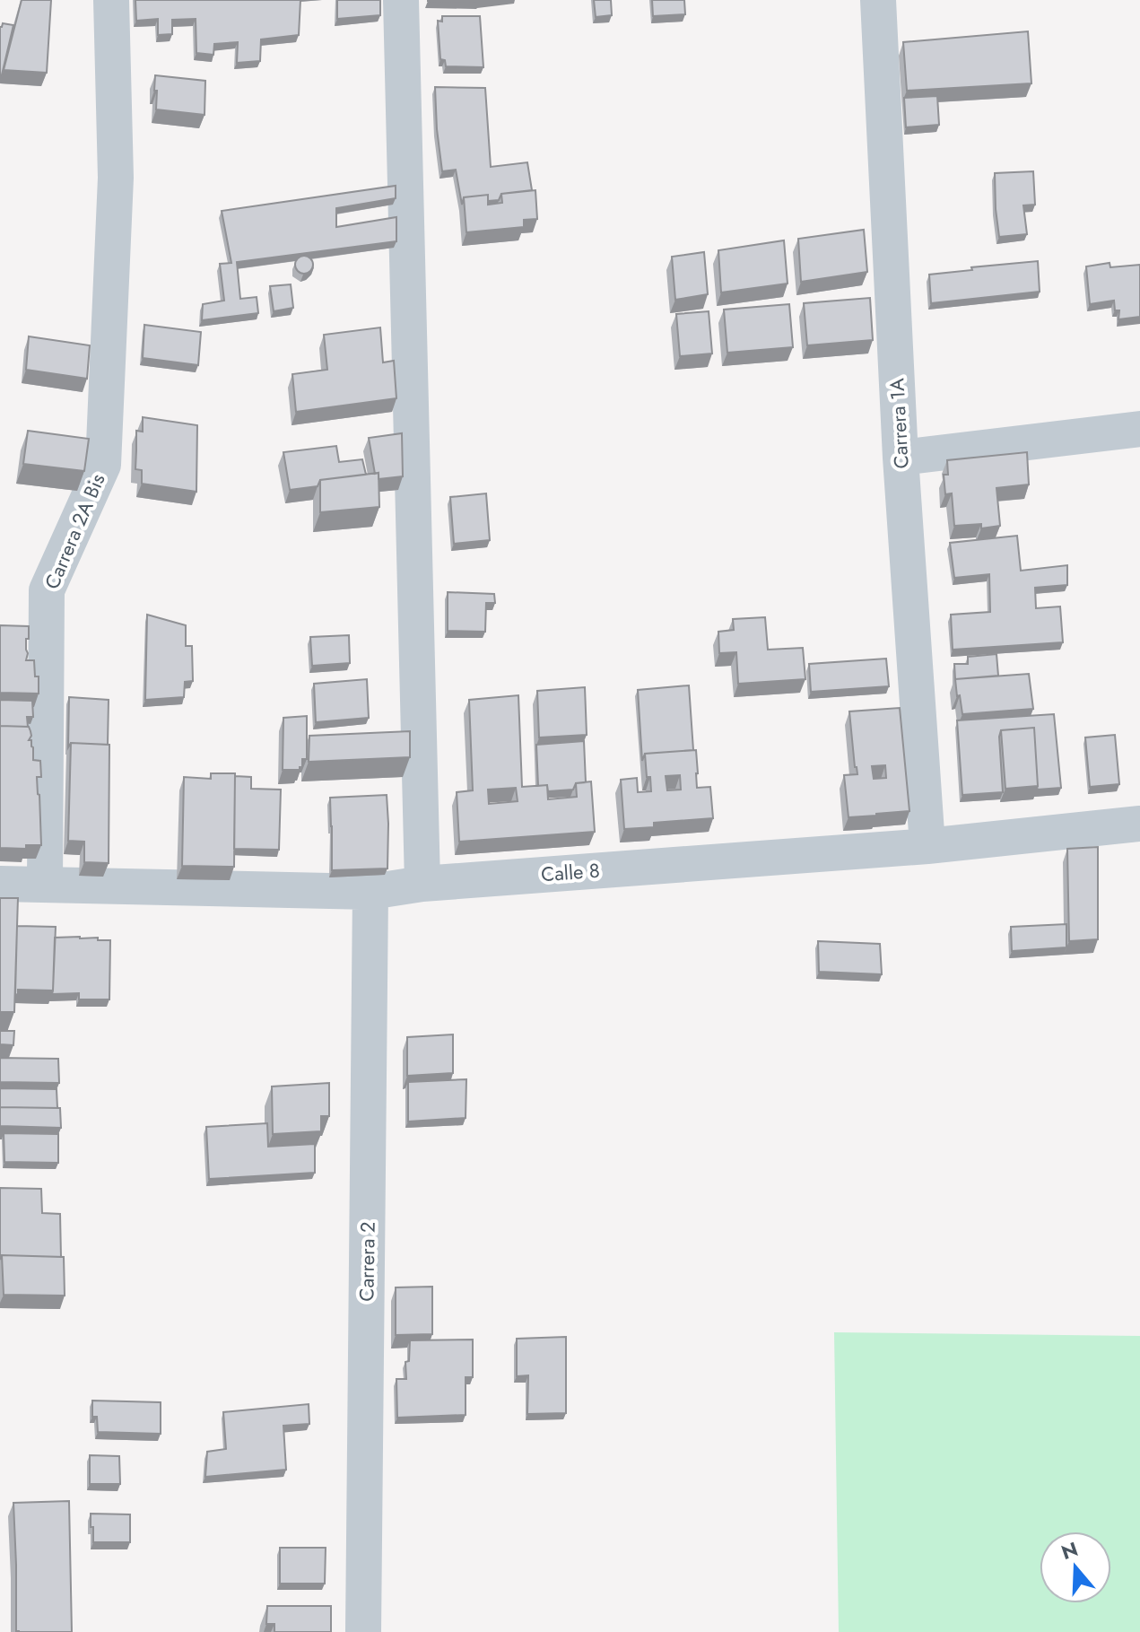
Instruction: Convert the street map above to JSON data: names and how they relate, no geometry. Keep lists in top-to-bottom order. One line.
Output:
{"streets":{"street":["Carrera 1A","Carrera 2A Bis","Calle 8","Carrera 2"]},"crossings":[["Carrera 1A","Calle 8"],["Carrera 2A Bis","Calle 8"],["Calle 8","Carrera 2"]],"north":"top"}
